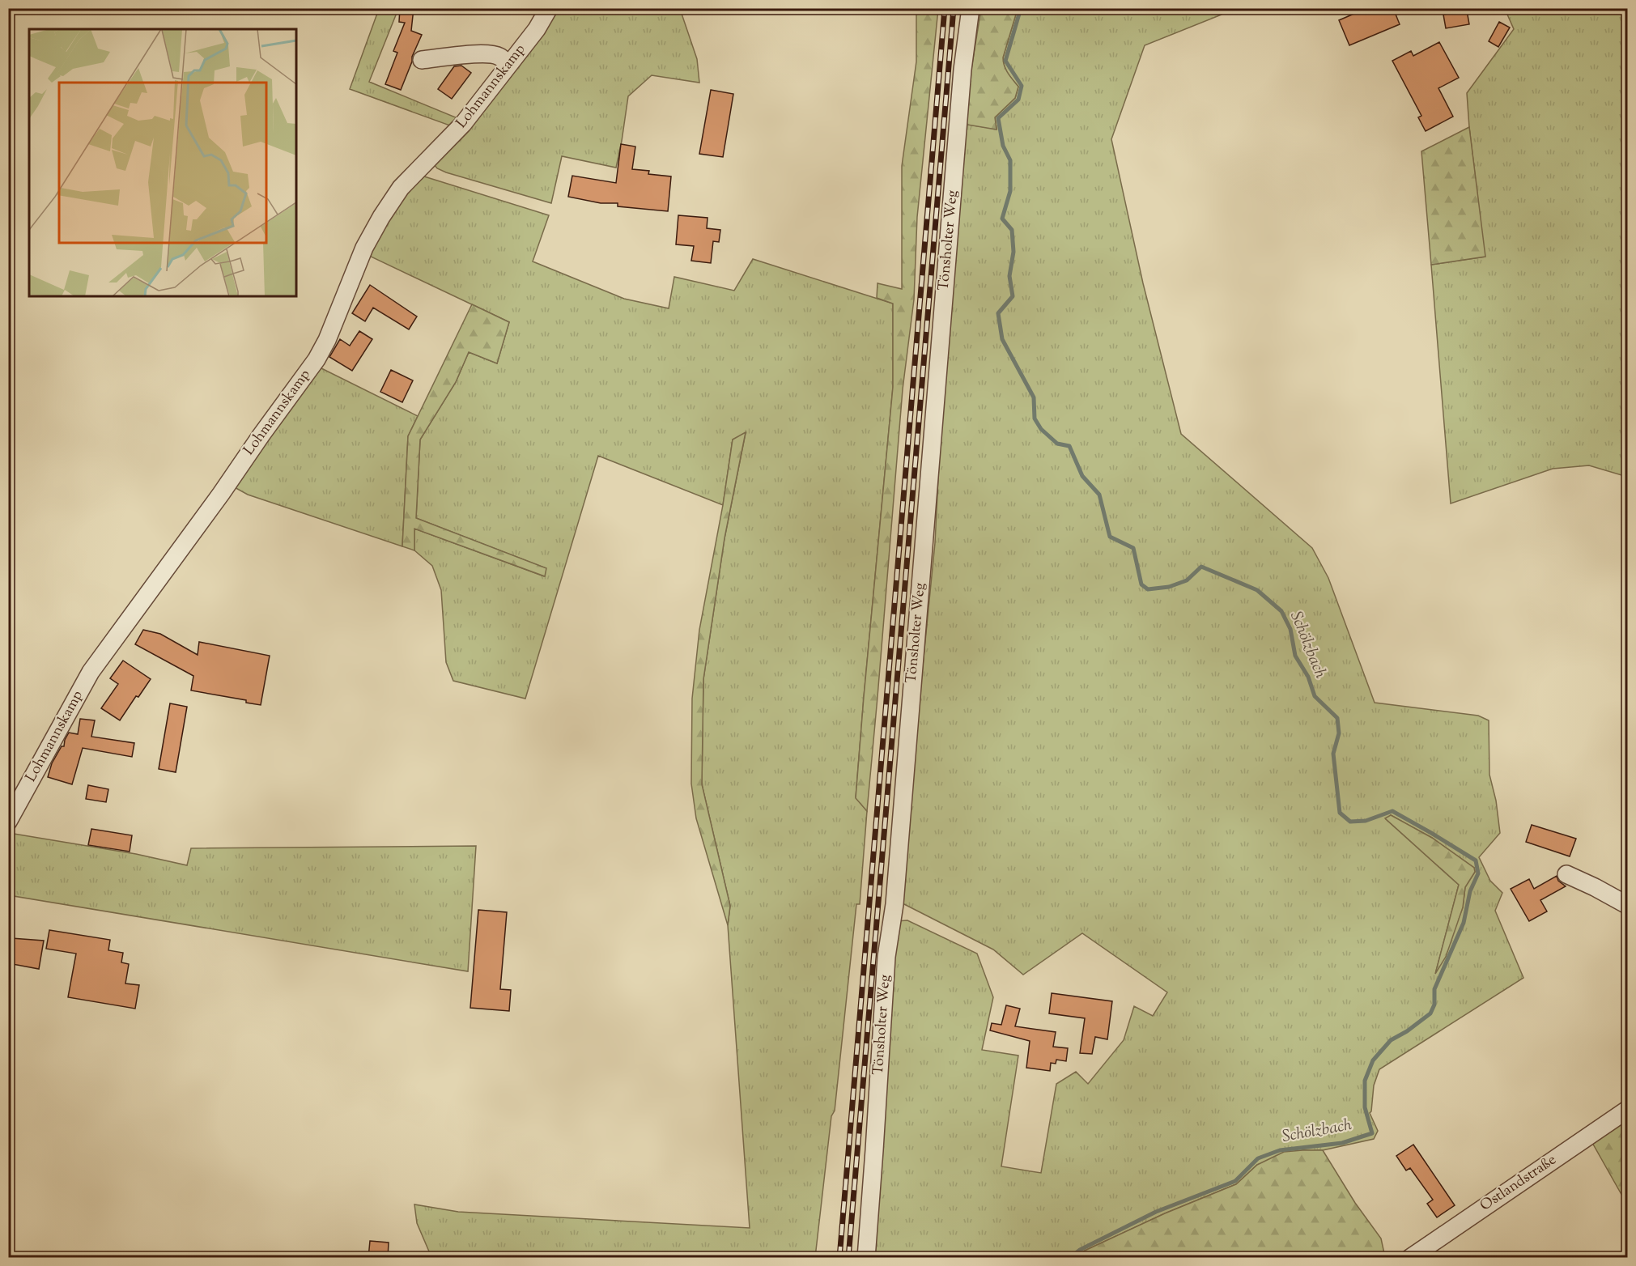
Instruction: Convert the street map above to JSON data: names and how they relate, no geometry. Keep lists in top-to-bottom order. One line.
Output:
{"streets":{"street":["Lohmannskamp","Tönsholter Weg","Ostlandstraße"]},"water":["Schölzbach"]}
